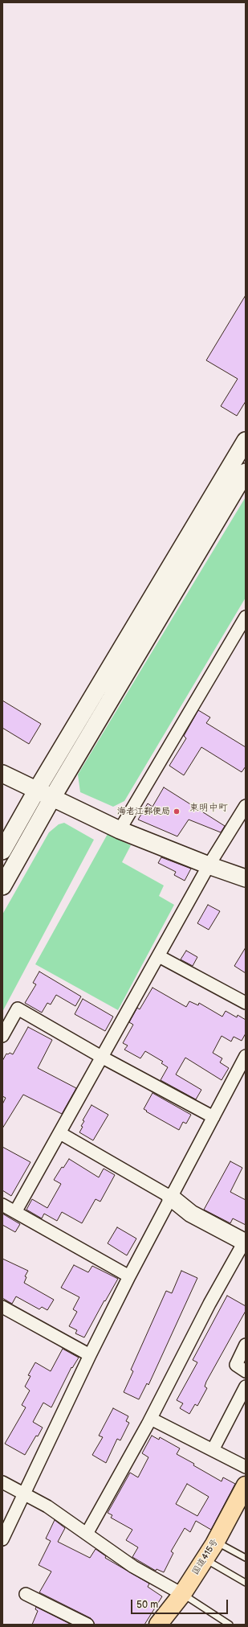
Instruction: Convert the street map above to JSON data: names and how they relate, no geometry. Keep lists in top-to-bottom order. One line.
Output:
{"streets":{"highway":["国道415号"]},"districts":["東明中町"],"places":["海老江郵便局"],"scale_bar":"50 m"}
